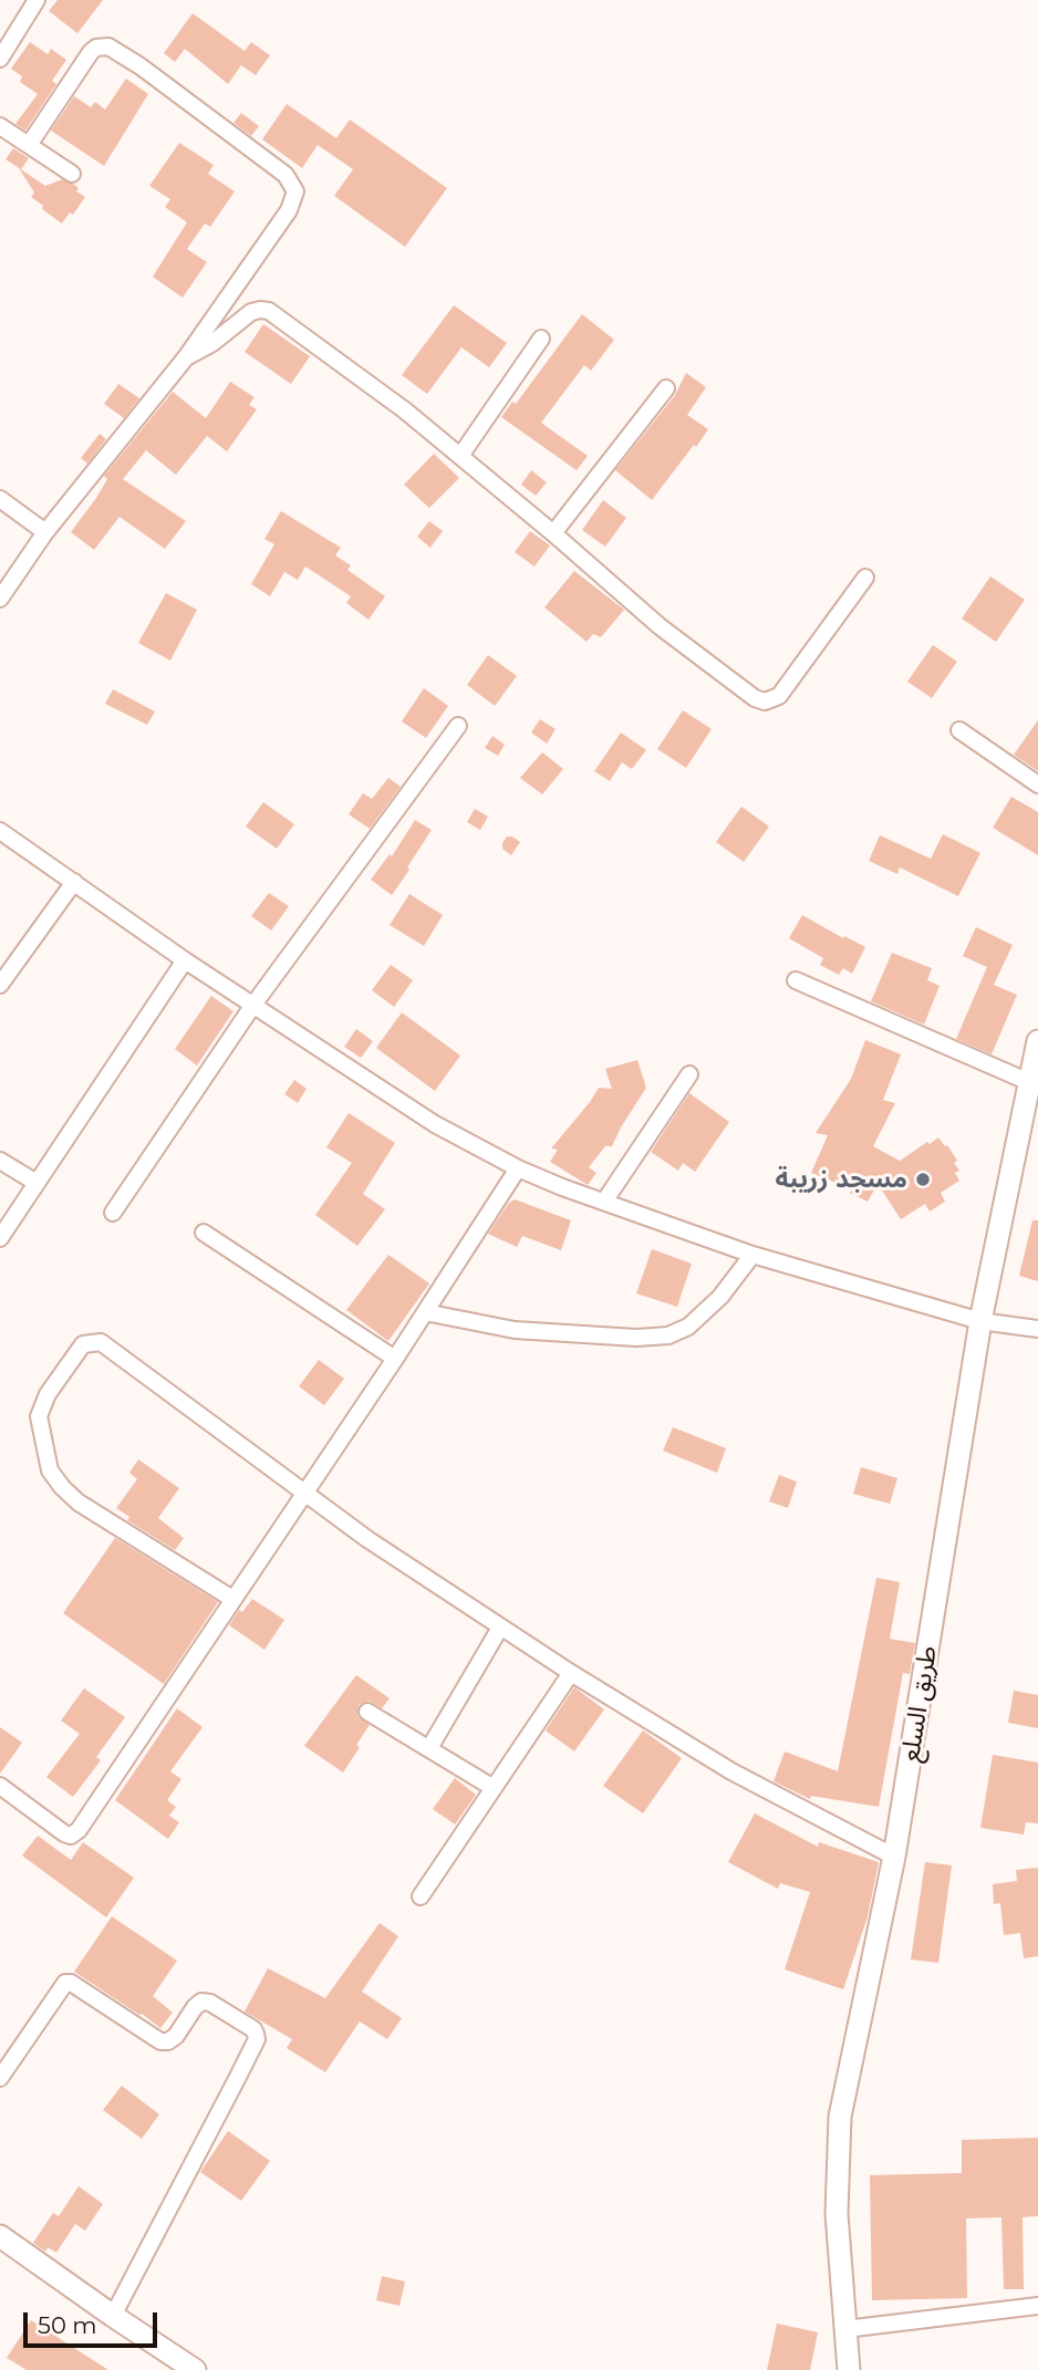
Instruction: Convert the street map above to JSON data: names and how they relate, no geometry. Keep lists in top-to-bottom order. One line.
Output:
{"streets":{"street":["طريق السلع"]},"places":["مسجد زريبة"],"scale_bar":"50 m"}
